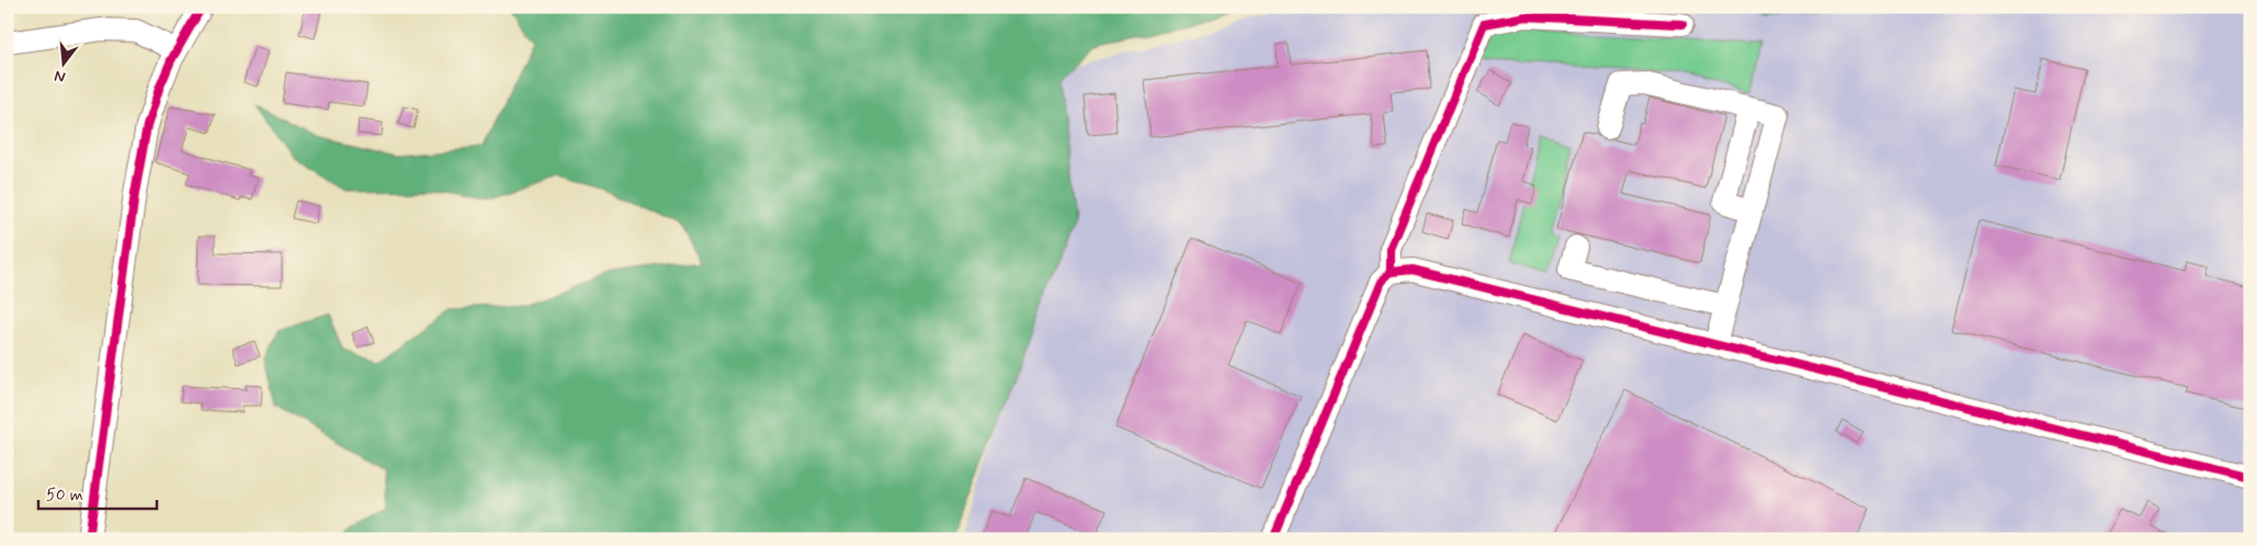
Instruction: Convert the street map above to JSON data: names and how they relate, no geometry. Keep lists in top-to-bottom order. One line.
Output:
{"scale_bar":"50 m","north":"bottom"}
